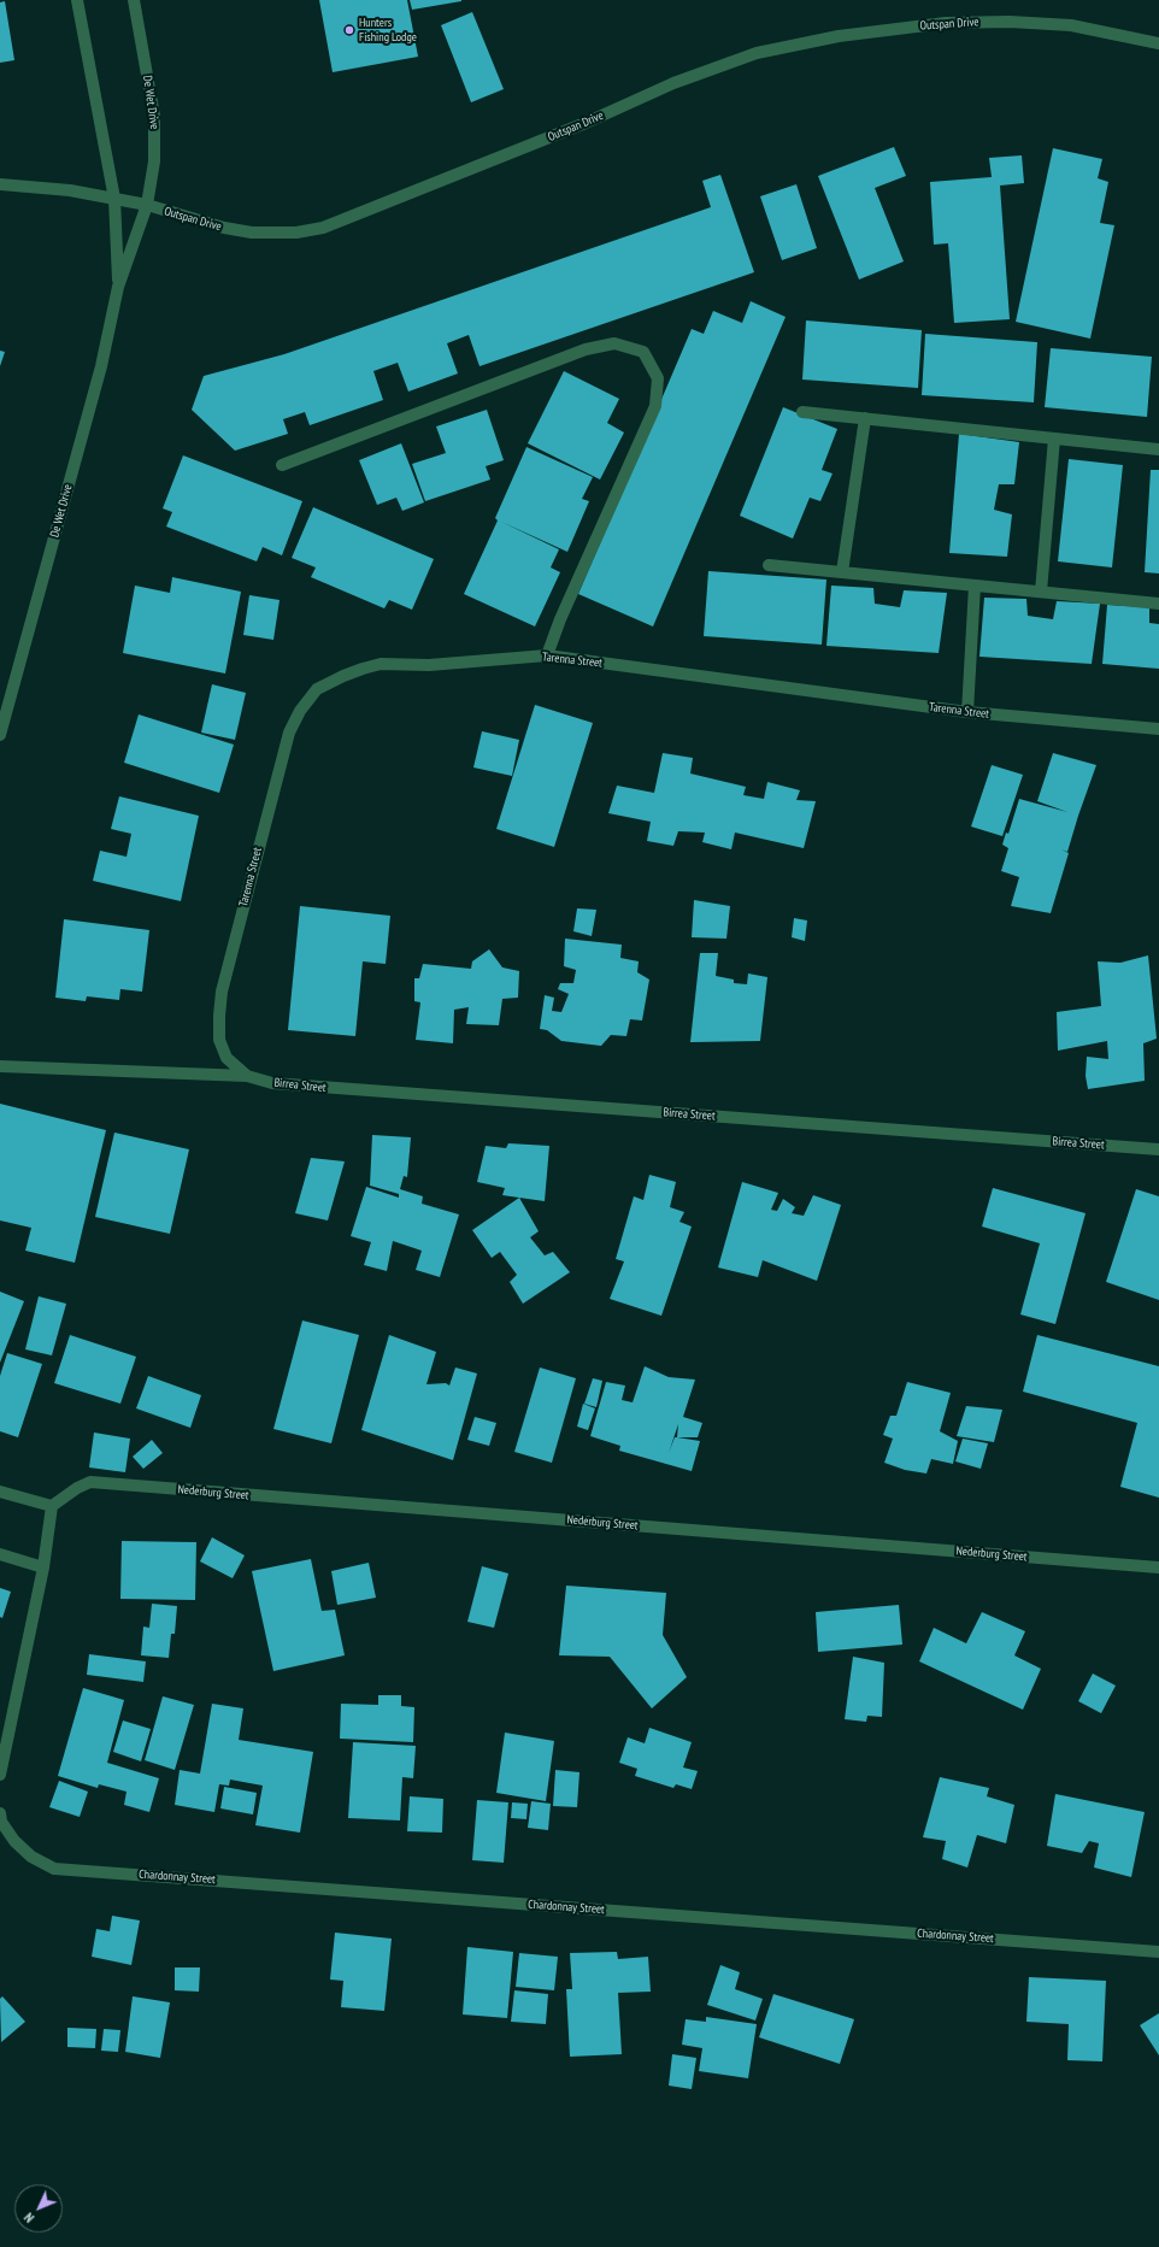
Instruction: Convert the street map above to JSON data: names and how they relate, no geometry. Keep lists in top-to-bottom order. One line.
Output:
{"streets":{"street":["Outspan Drive","De Wet Drive","Tarenna Street","Birrea Street","Nederburg Street","Chardonnay Street"]},"crossings":[["Outspan Drive","De Wet Drive"],["Tarenna Street","Birrea Street"]],"places":["Hunters Fishing Lodge"],"north":"bottom left"}
